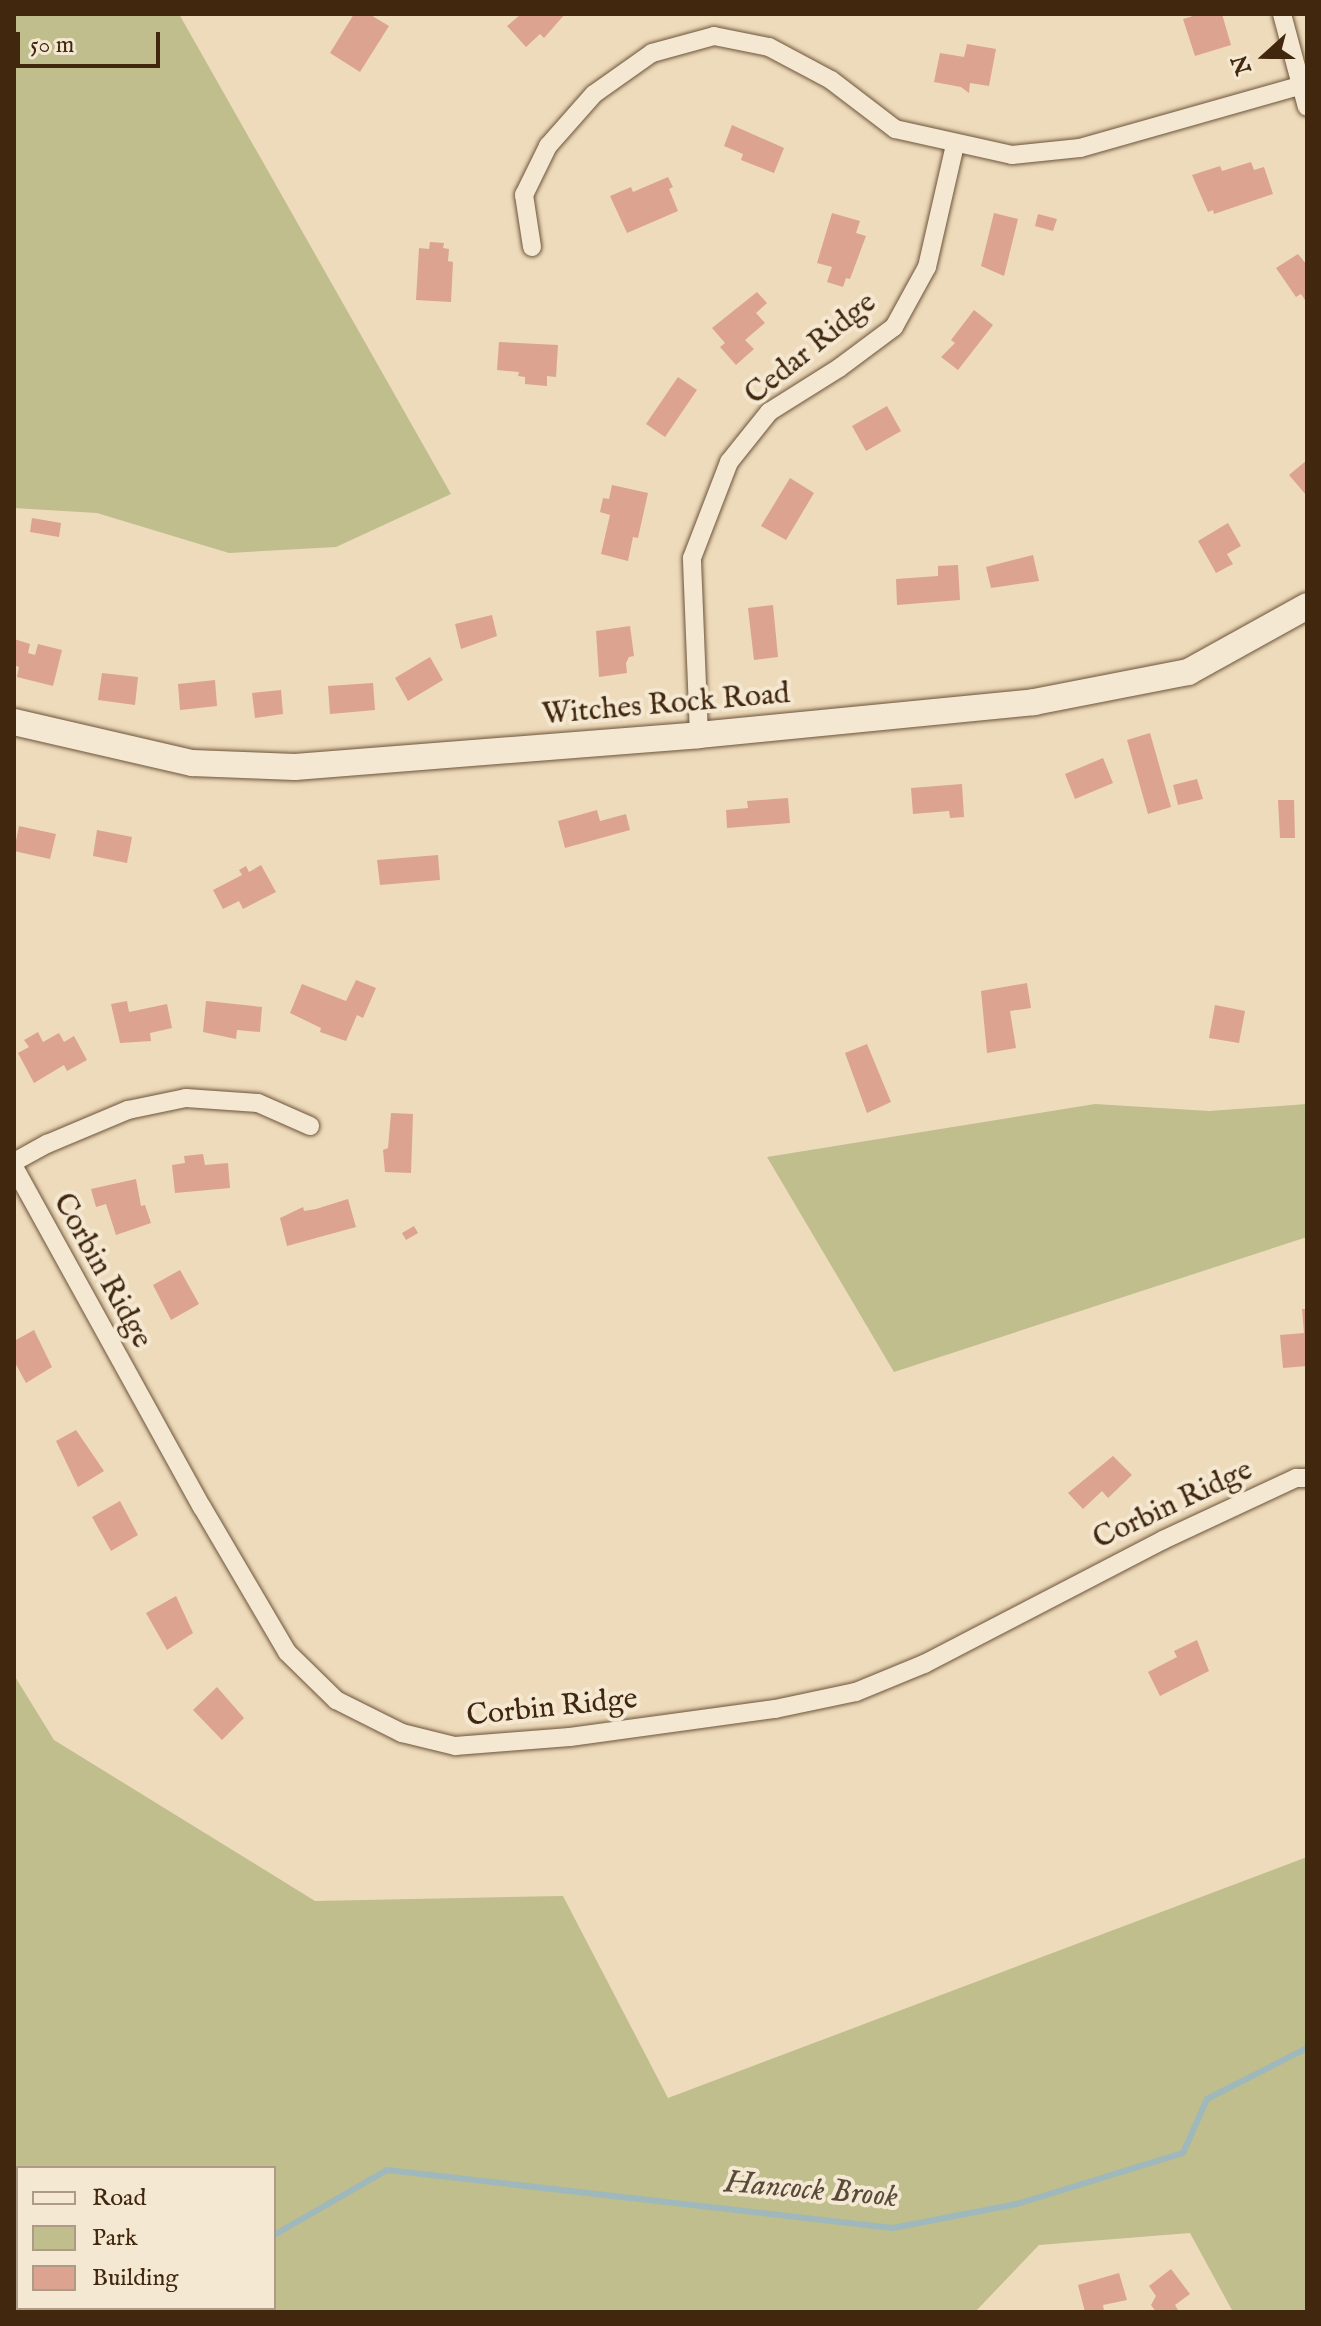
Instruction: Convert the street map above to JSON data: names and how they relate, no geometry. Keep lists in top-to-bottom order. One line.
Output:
{"streets":{"street":["Cedar Ridge","Witches Rock Road","Corbin Ridge"]},"crossings":[["Cedar Ridge","Witches Rock Road"]],"water":["Hancock Brook"],"legend":["Road","Park","Building"],"scale_bar":"50 m","north":"left"}
